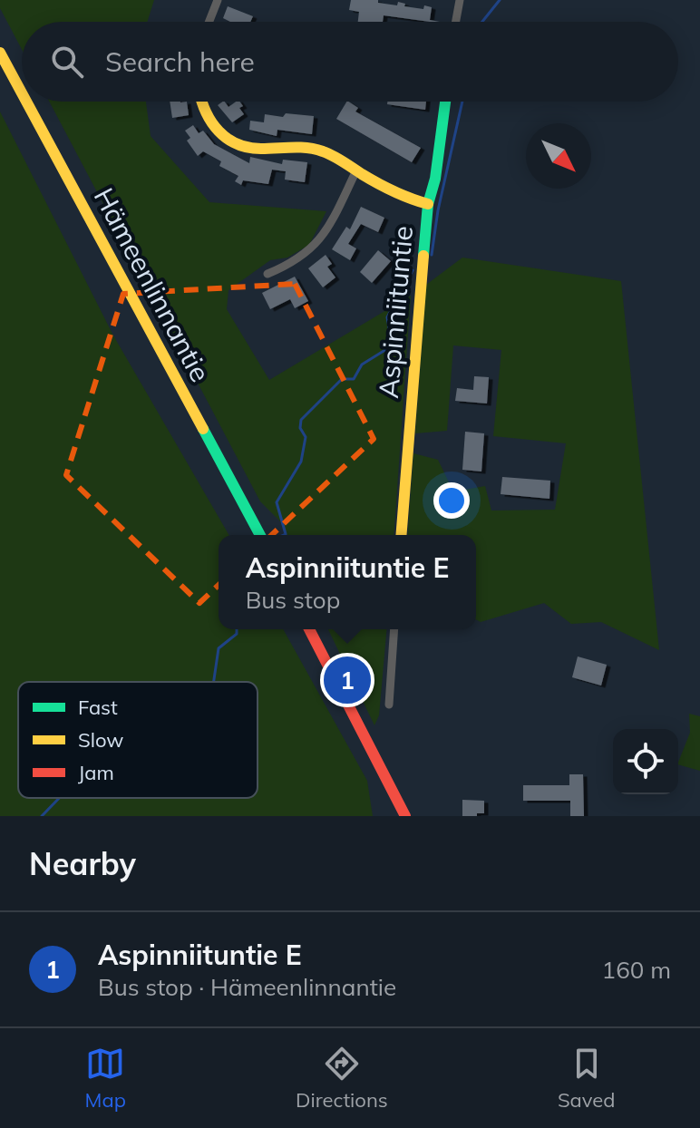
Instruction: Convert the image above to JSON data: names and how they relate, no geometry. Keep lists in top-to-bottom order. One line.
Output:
{"streets":{"main road":["Hämeenlinnantie","Aspinniituntie"]},"legend":["Fast","Slow","Jam"],"north":"bottom right","page":{"search":"Search here","popup":["Aspinniituntie E","Bus stop"],"pins":"1","heading":"Nearby","list":[{"mark":"1","name":"Aspinniituntie E","note":"Bus stop · Hämeenlinnantie","value":"160 m"}],"nav":["Map","Directions","Saved"]}}
